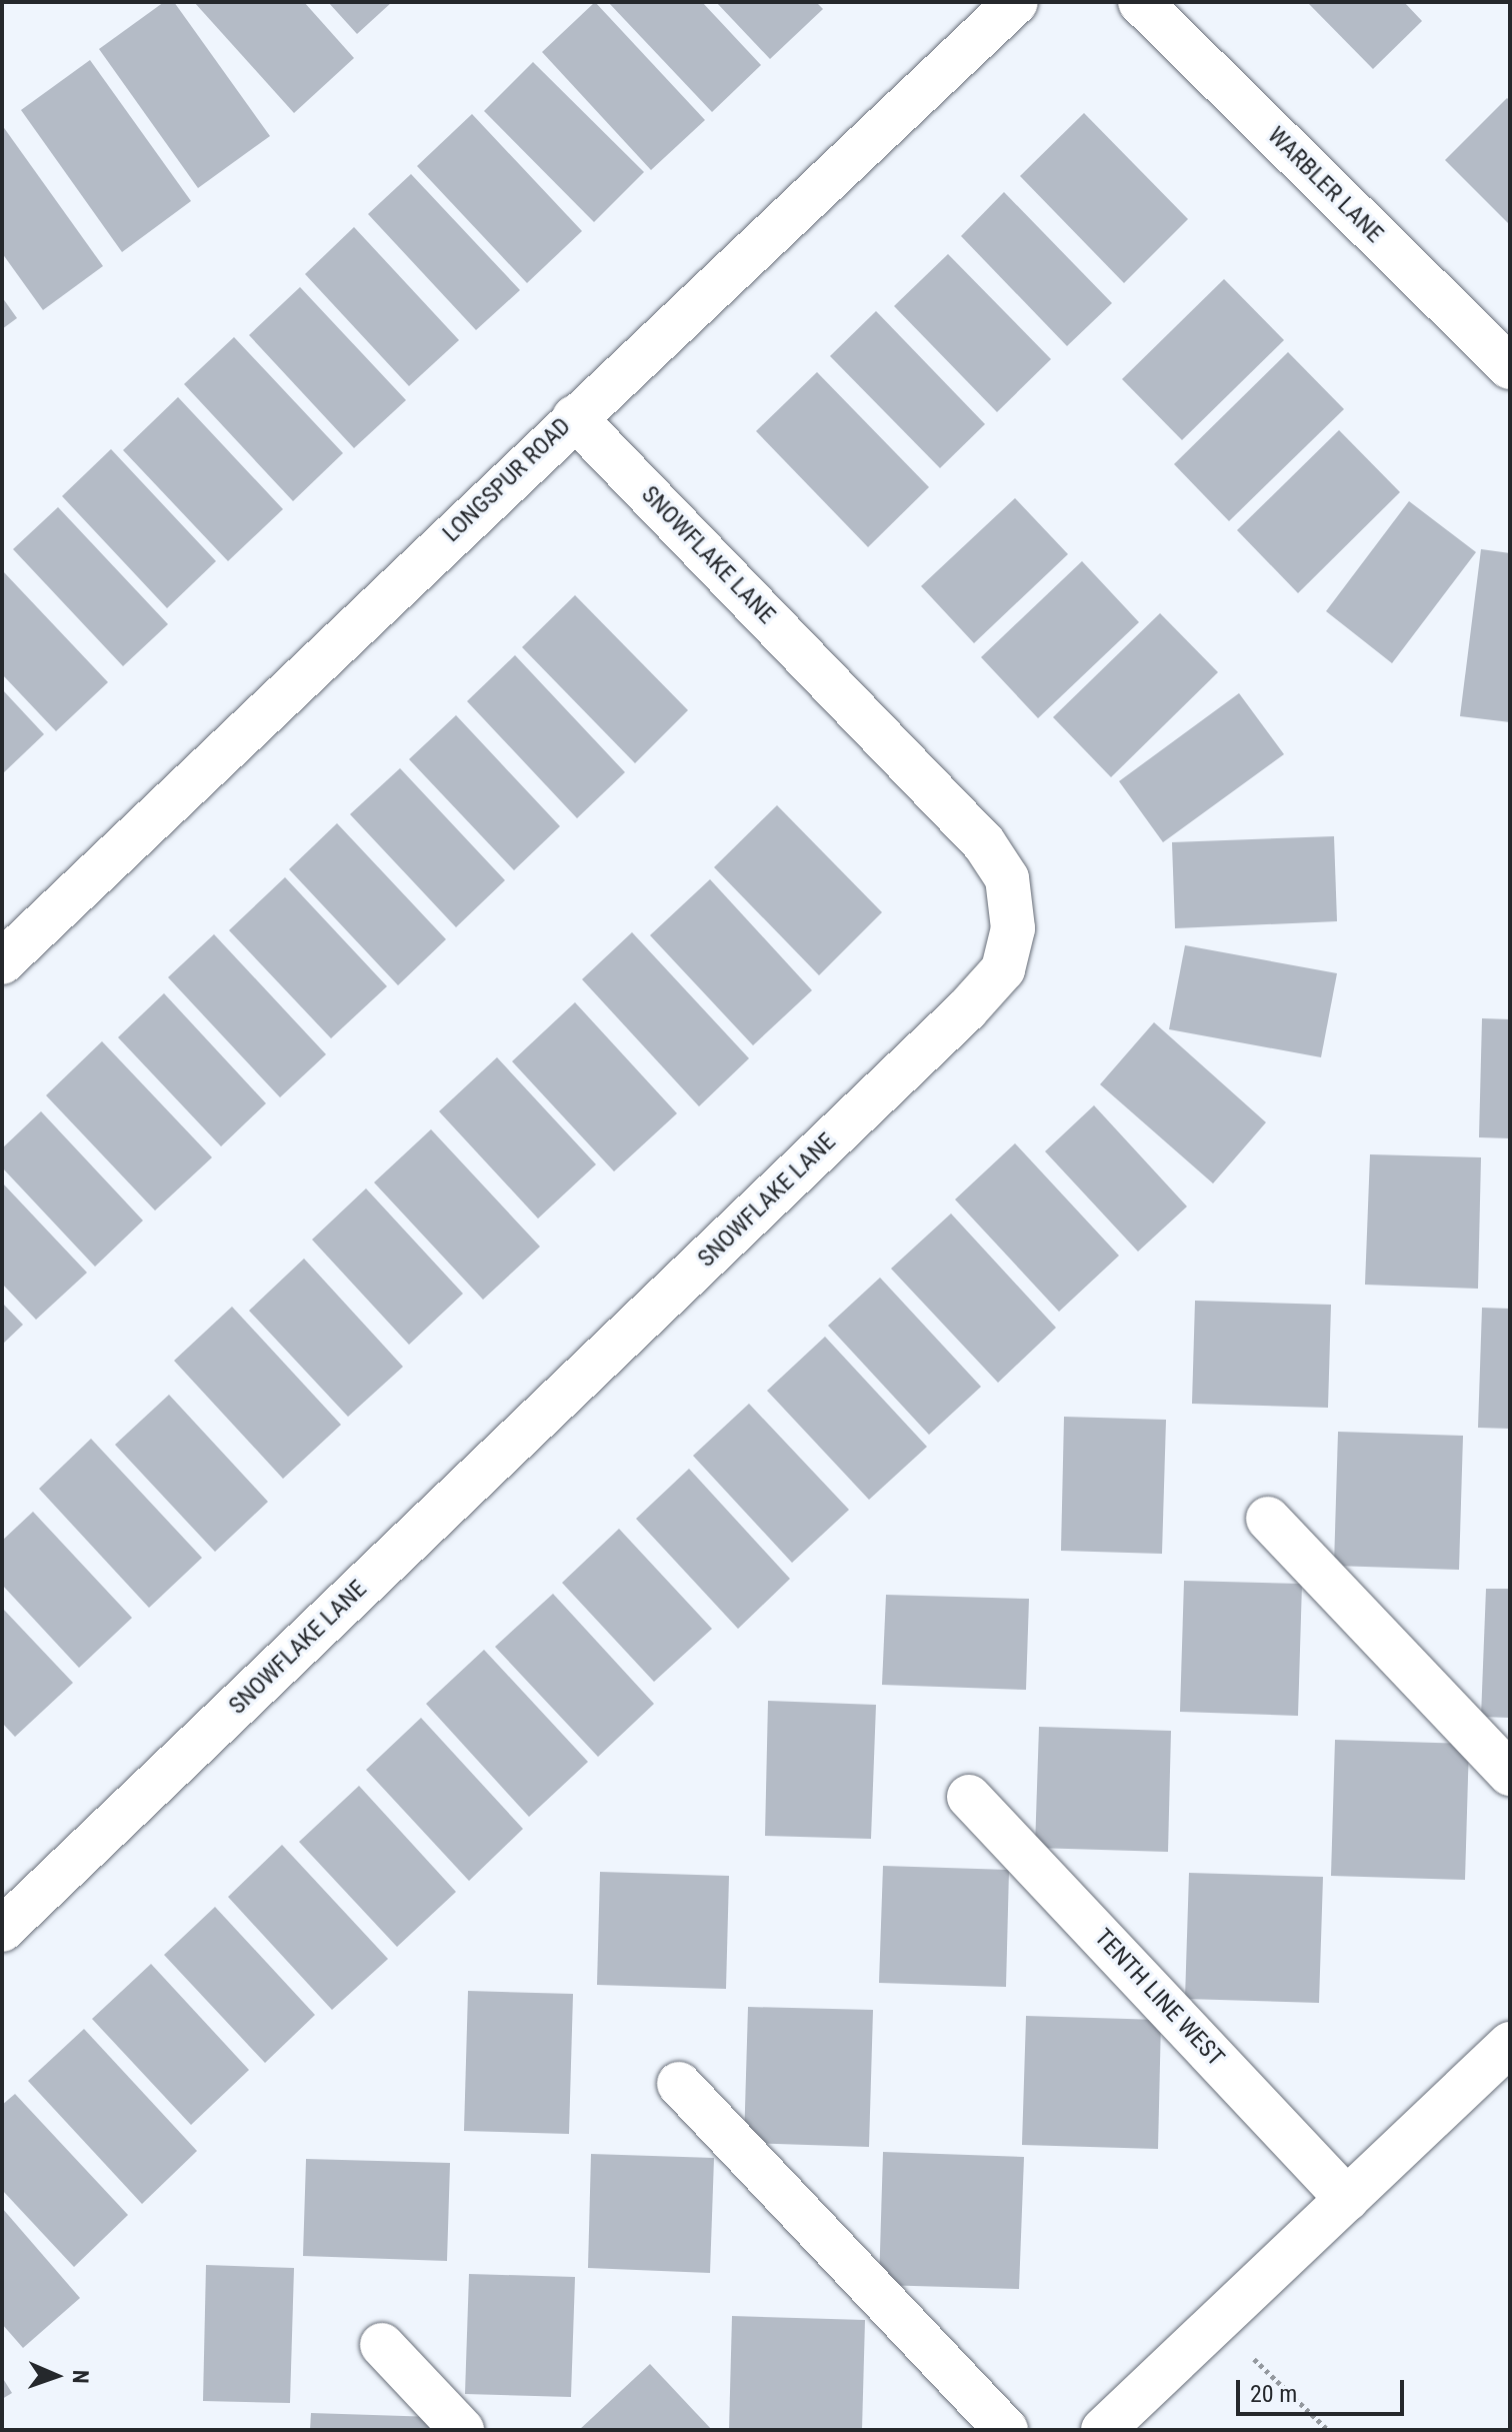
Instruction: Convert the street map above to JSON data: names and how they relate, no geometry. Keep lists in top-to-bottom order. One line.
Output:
{"streets":{"street":["WARBLER LANE","LONGSPUR ROAD","SNOWFLAKE LANE","TENTH LINE WEST"]},"crossings":[["LONGSPUR ROAD","SNOWFLAKE LANE"]],"scale_bar":"20 m","north":"right"}
